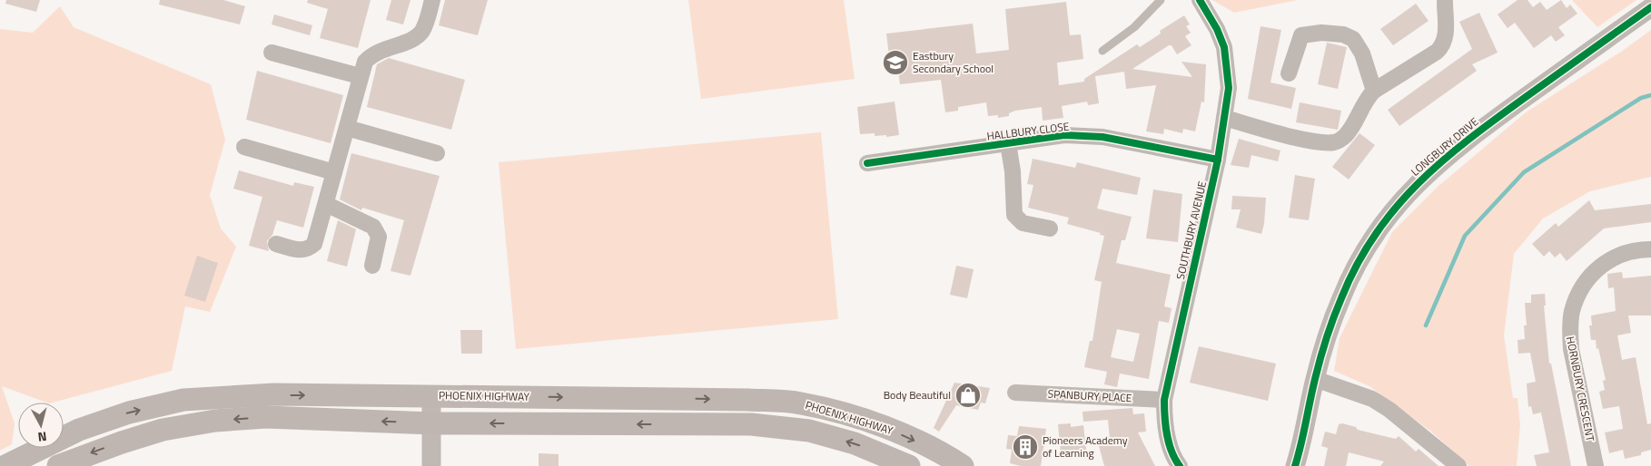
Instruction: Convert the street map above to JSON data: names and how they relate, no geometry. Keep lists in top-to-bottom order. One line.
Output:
{"streets":{"main road":["PHOENIX HIGHWAY"],"street":["HALLBURY CLOSE","LONGBURY DRIVE","SOUTHBURY AVENUE","HORNBURY CRESCENT","SPANBURY PLACE"]},"crossings":[["HALLBURY CLOSE","SOUTHBURY AVENUE"],["SOUTHBURY AVENUE","SPANBURY PLACE"]],"places":{"school or university":["Eastbury Secondary School"],"shop":["Body Beautiful"],"building":["Pioneers Academy of Learning"]},"north":"bottom"}
